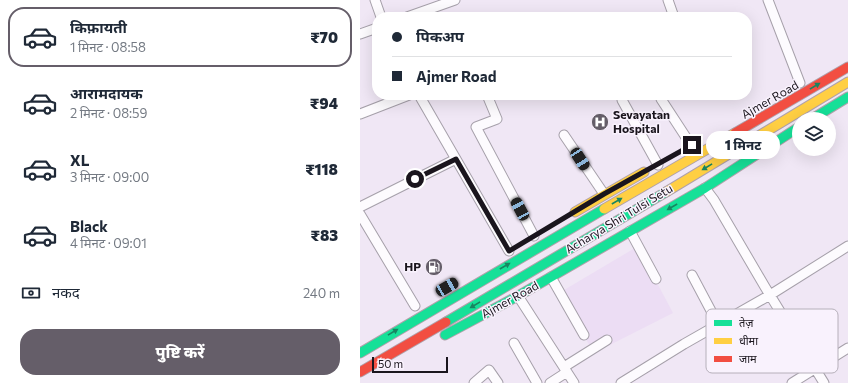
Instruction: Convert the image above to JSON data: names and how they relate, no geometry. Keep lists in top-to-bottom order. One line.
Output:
{"streets":{"highway":["Ajmer Road","Acharya Shri Tulsi Setu"]},"places":{"hospital":["Sevayatan Hospital"],"fuel station":["HP"]},"legend":["तेज़","धीमा","जाम"],"scale_bar":"50 m","page":{"list":[{"name":"किफ़ायती","note":"1 मिनट · 08:58","value":"₹70"},{"name":"आरामदायक","note":"2 मिनट · 08:59","value":"₹94"},{"name":"XL","note":"3 मिनट · 09:00","value":"₹118"},{"name":"Black","note":"4 मिनट · 09:01","value":"₹83"}],"banner":["पिकअप","Ajmer Road"],"bubble":"1 मिनट","pay":["नकद","240 m"],"buttons":"पुष्टि करें","scale":"50 m"}}
